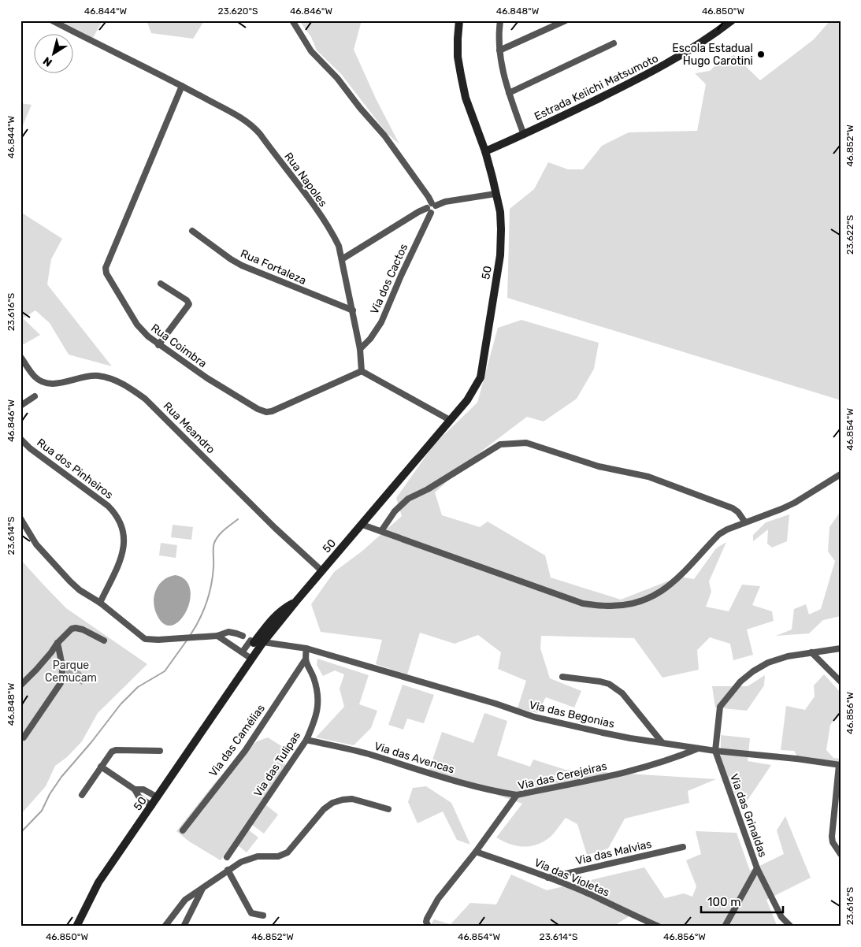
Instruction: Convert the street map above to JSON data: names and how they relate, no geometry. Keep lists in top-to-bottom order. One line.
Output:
{"streets":{"main road":["Estrada Keiichi Matsumoto","50"],"street":["Rua Napoles","Rua Fortaleza","Via dos Cactos","Rua Coimbra","Rua Meandro","Rua dos Pinheiros","Via das Begonias","Via das Camélias","Via das Avencas","Via das Tulipas","Via das Cerejeiras","Via das Grinaldas","Via das Malvias","Via das Violetas"]},"crossings":[["Estrada Keiichi Matsumoto","50"],["Rua Napoles","Rua Fortaleza"],["Rua Napoles","Via dos Cactos"],["Rua Napoles","Rua Coimbra"],["50","Rua Meandro"],["Via das Begonias","Via das Cerejeiras"],["Via das Begonias","Via das Grinaldas"],["Via das Camélias","Via das Tulipas"],["Via das Avencas","Via das Tulipas"],["Via das Avencas","Via das Cerejeiras"],["Via das Cerejeiras","Via das Violetas"],["Via das Malvias","Via das Violetas"]],"parks":["Parque Cemucam"],"places":["Escola Estadual Hugo Carotini"],"scale_bar":"100 m","north":"bottom left","coordinates":["46.844°W","23.620°S","46.846°W","46.848°W","46.850°W","46.852°W","23.622°S","23.616°S","46.854°W","23.614°S","46.856°W"]}
